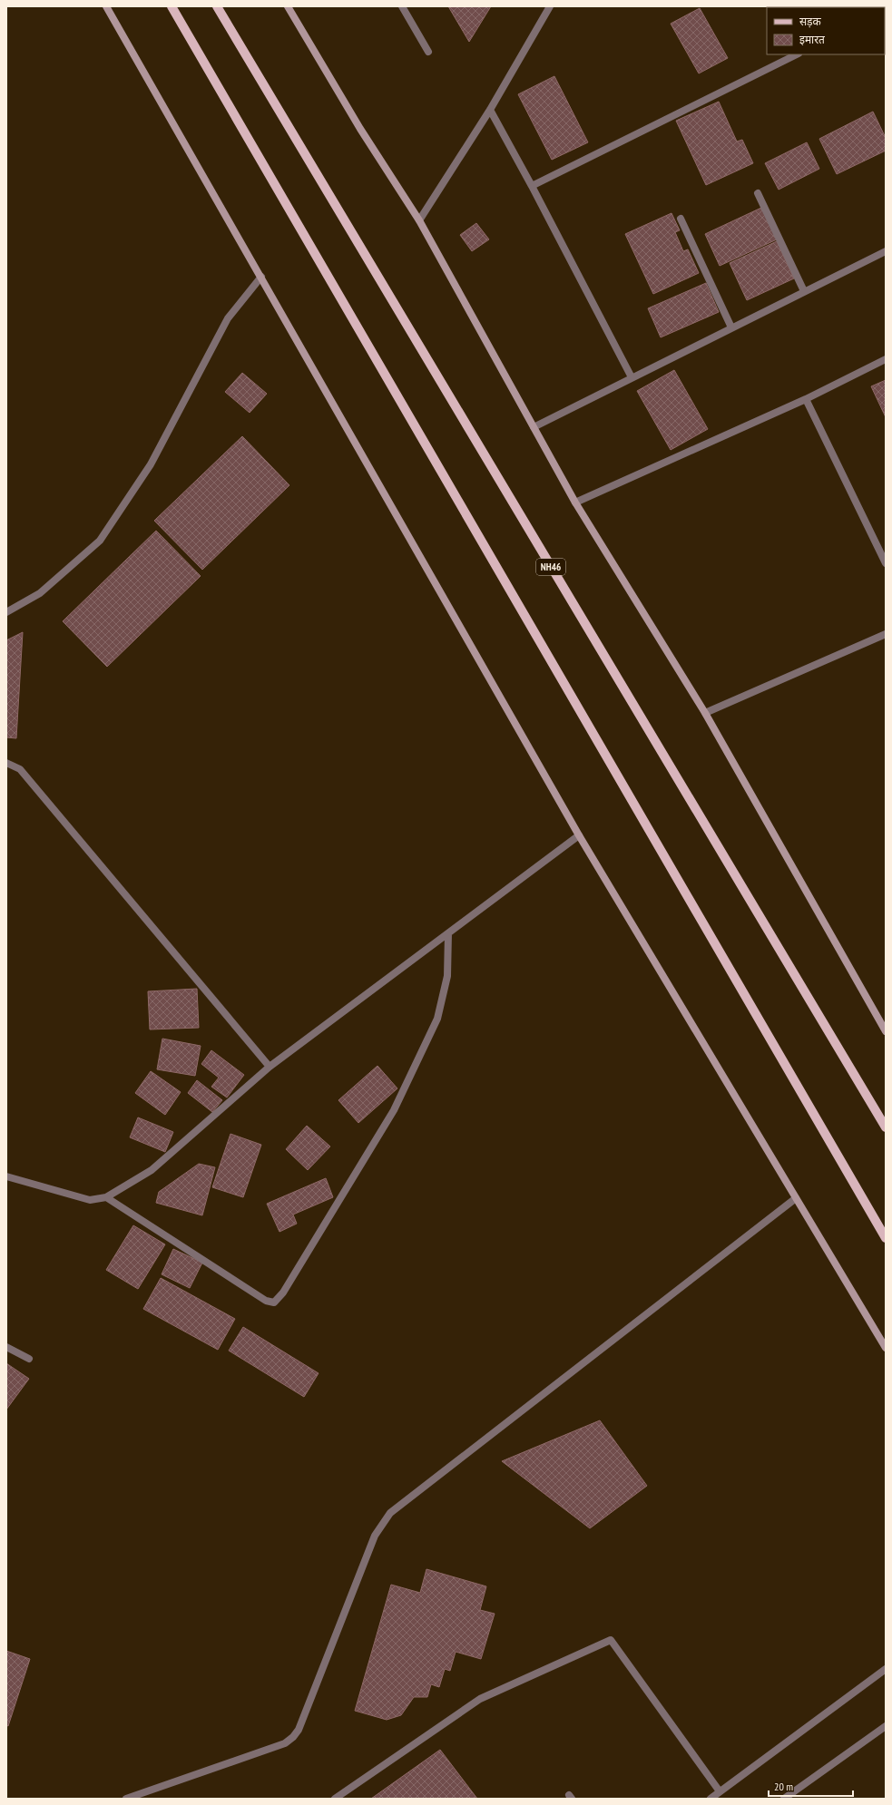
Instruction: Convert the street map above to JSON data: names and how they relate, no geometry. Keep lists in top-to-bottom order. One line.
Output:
{"streets":{"main road":["NH46"]},"legend":["सड़क","इमारत"],"scale_bar":"20 m"}
